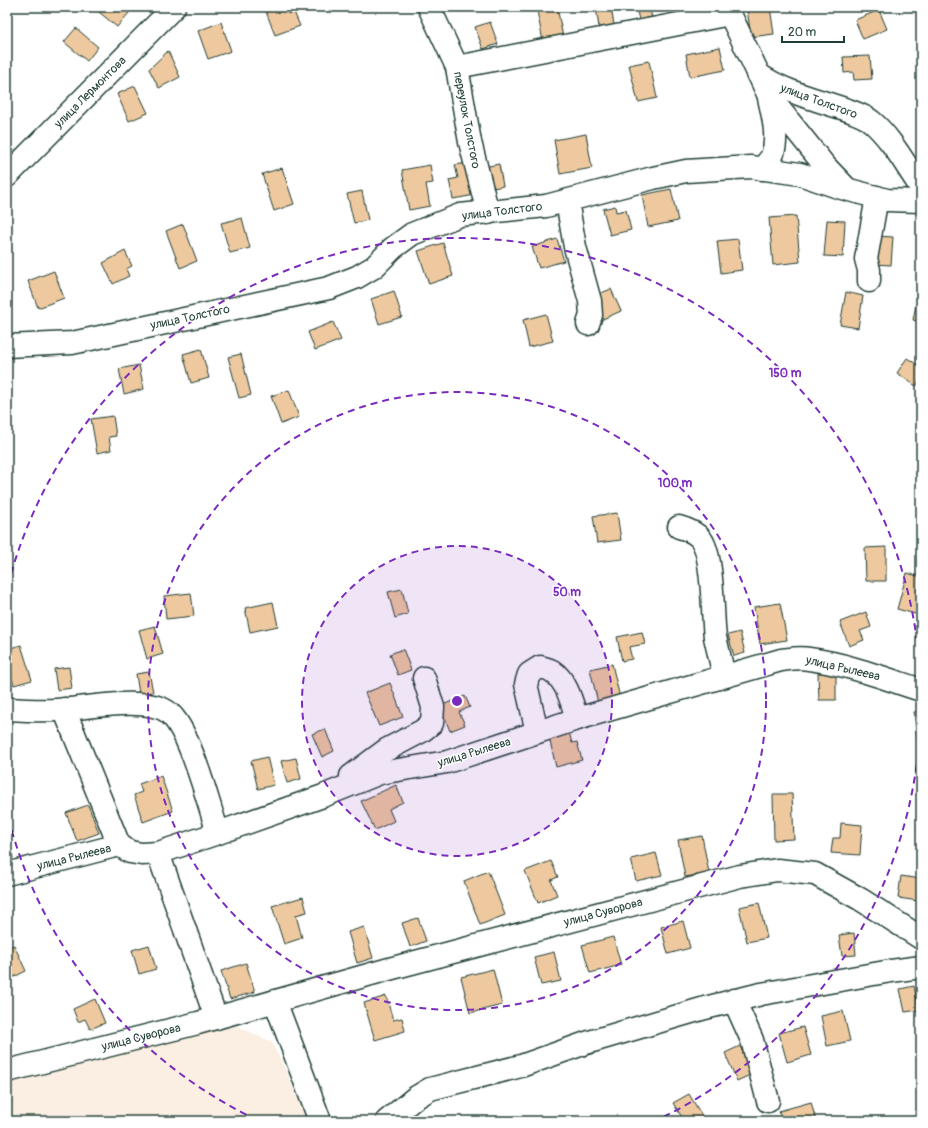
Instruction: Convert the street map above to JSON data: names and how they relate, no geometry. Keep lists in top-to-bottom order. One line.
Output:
{"streets":{"street":["улица Лермонтова","улица Толстого","переулок Толстого","улица Рылеева","улица Суворова"]},"crossings":[["улица Толстого","переулок Толстого"]],"scale_bar":"20 m","rings":["150 m","100 m","50 m"]}
